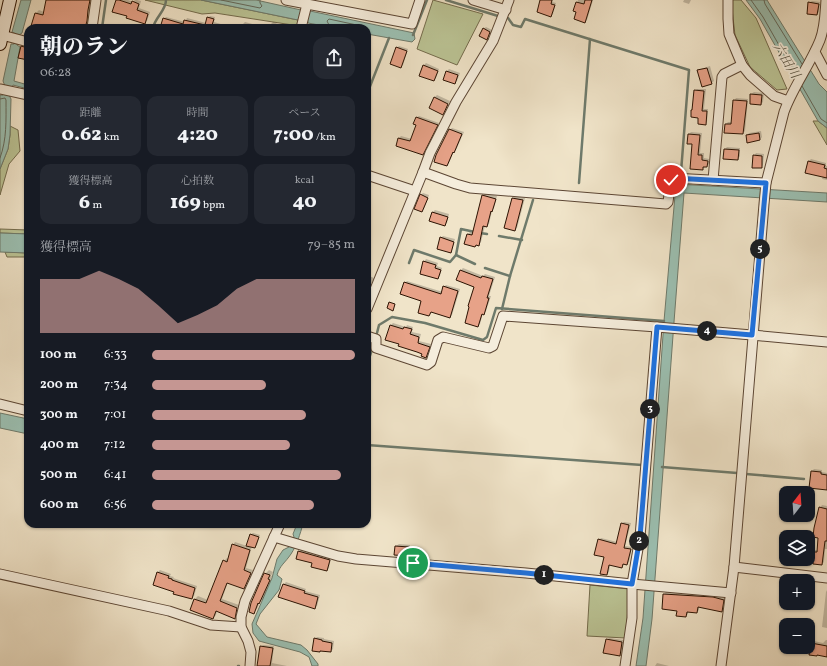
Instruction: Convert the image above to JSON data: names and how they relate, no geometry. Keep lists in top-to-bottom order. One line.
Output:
{"water":["六田川"],"north":"top","page":{"heading":["朝のラン","06:28"],"stats":[["距離","0.62 km"],["時間","4:20"],["ペース","7:00 /km"],["獲得標高","6 m"],["心拍数","169 bpm"],["kcal","40"]],"chart":["獲得標高","79–85 m"],"pins":["5","4","3","2","1"],"list":[{"name":"100 m","note":"6:33"},{"name":"200 m","note":"7:34"},{"name":"300 m","note":"7:01"},{"name":"400 m","note":"7:12"},{"name":"500 m","note":"6:41"},{"name":"600 m","note":"6:56"}],"map_buttons":["+","−"]}}
